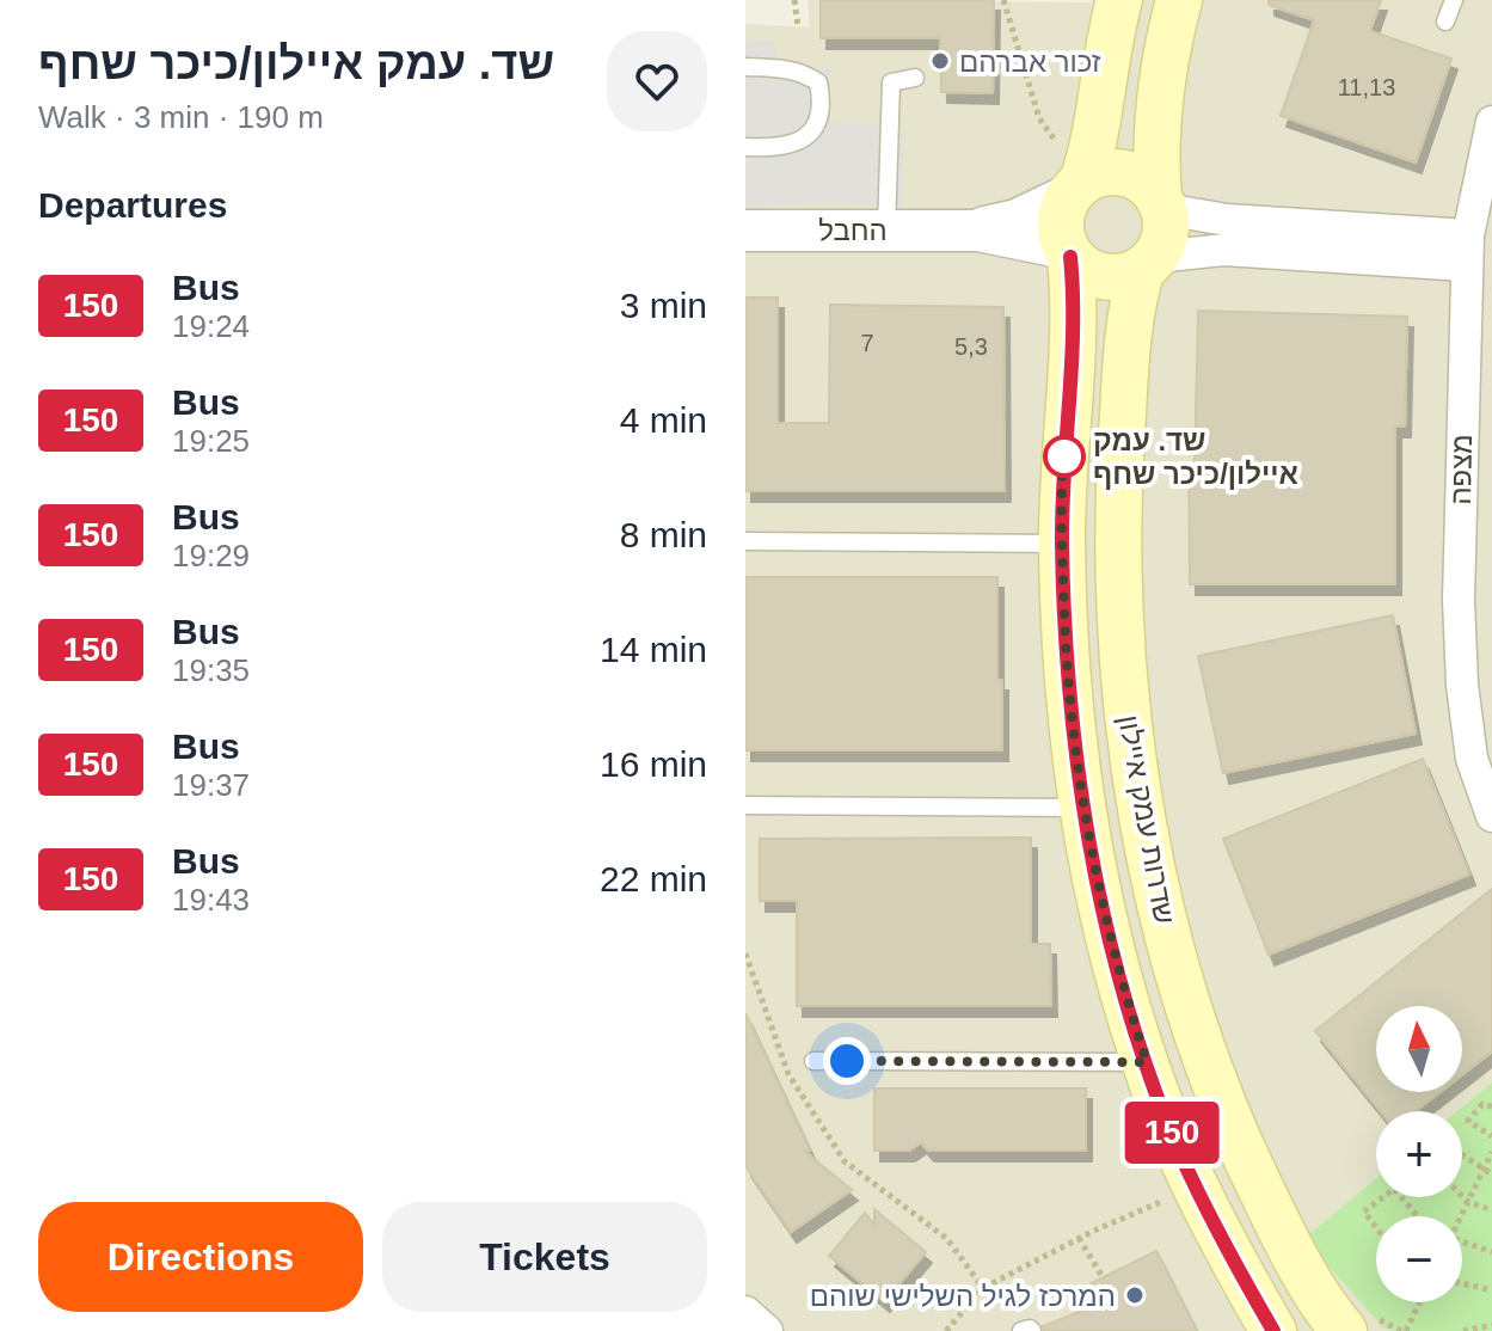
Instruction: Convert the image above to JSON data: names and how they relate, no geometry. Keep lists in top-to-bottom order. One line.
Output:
{"streets":{"main road":["שדרות עמק איילון"],"street":["החבל","מצפה"]},"crossings":[["החבל","שדרות עמק איילון"]],"places":["זכור אברהם","שד. עמק איילון/כיכר שחף","המרכז לגיל השלישי שוהם"],"lines":["bus line 150"],"house_numbers":["11,13","7","5,3"],"north":"top","page":{"heading":[["שד. עמק איילון/כיכר שחף","Walk · 3 min · 190 m"],"Departures"],"on_map":"150","list":[{"mark":"150","name":"Bus","note":"19:24","value":"3 min"},{"mark":"150","name":"Bus","note":"19:25","value":"4 min"},{"mark":"150","name":"Bus","note":"19:29","value":"8 min"},{"mark":"150","name":"Bus","note":"19:35","value":"14 min"},{"mark":"150","name":"Bus","note":"19:37","value":"16 min"},{"mark":"150","name":"Bus","note":"19:43","value":"22 min"}],"map_buttons":["+","−"],"buttons":["Directions","Tickets"]}}
